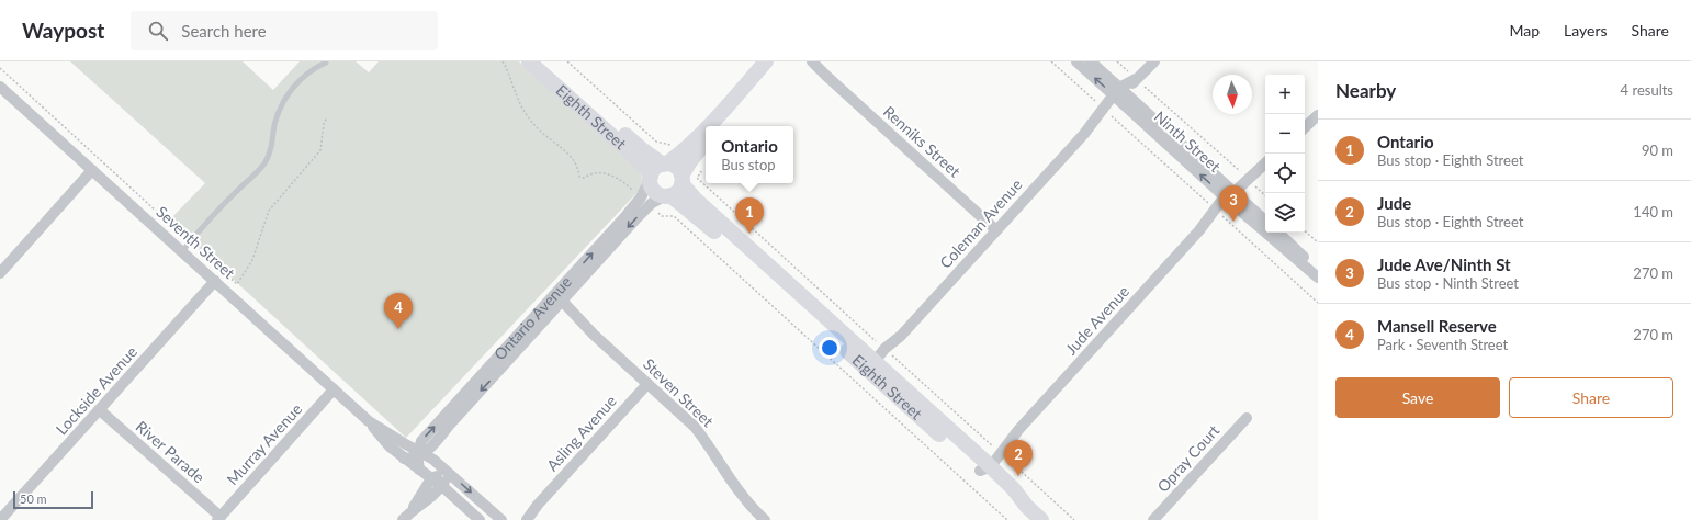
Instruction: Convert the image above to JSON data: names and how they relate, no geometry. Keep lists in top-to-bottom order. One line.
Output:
{"streets":{"street":["Eighth Street","Renniks Street","Ninth Street","Coleman Avenue","Seventh Street","Ontario Avenue","Jude Avenue","Lockside Avenue","Steven Street","Asling Avenue","Murray Avenue","River Parade","Opray Court"]},"crossings":[["Eighth Street","Coleman Avenue"],["Eighth Street","Ontario Avenue"],["Eighth Street","Jude Avenue"],["Renniks Street","Coleman Avenue"],["Ninth Street","Coleman Avenue"],["Ninth Street","Jude Avenue"],["Seventh Street","Ontario Avenue"],["Seventh Street","Lockside Avenue"],["Seventh Street","Murray Avenue"],["Ontario Avenue","Steven Street"],["Lockside Avenue","River Parade"],["Steven Street","Asling Avenue"],["Murray Avenue","River Parade"]],"scale_bar":"50 m","north":"bottom","page":{"header":"Waypost","search":"Search here","nav":["Map","Layers","Share"],"heading":["Nearby","4 results"],"map_buttons":["+","−"],"list":[{"mark":"1","name":"Ontario","note":"Bus stop · Eighth Street","value":"90 m"},{"mark":"2","name":"Jude","note":"Bus stop · Eighth Street","value":"140 m"},{"mark":"3","name":"Jude Ave/Ninth St","note":"Bus stop · Ninth Street","value":"270 m"},{"mark":"4","name":"Mansell Reserve","note":"Park · Seventh Street","value":"270 m"}],"popup":["Ontario","Bus stop"],"pins":["3","1","4","2"],"buttons":["Save","Share"],"scale":"50 m"}}
